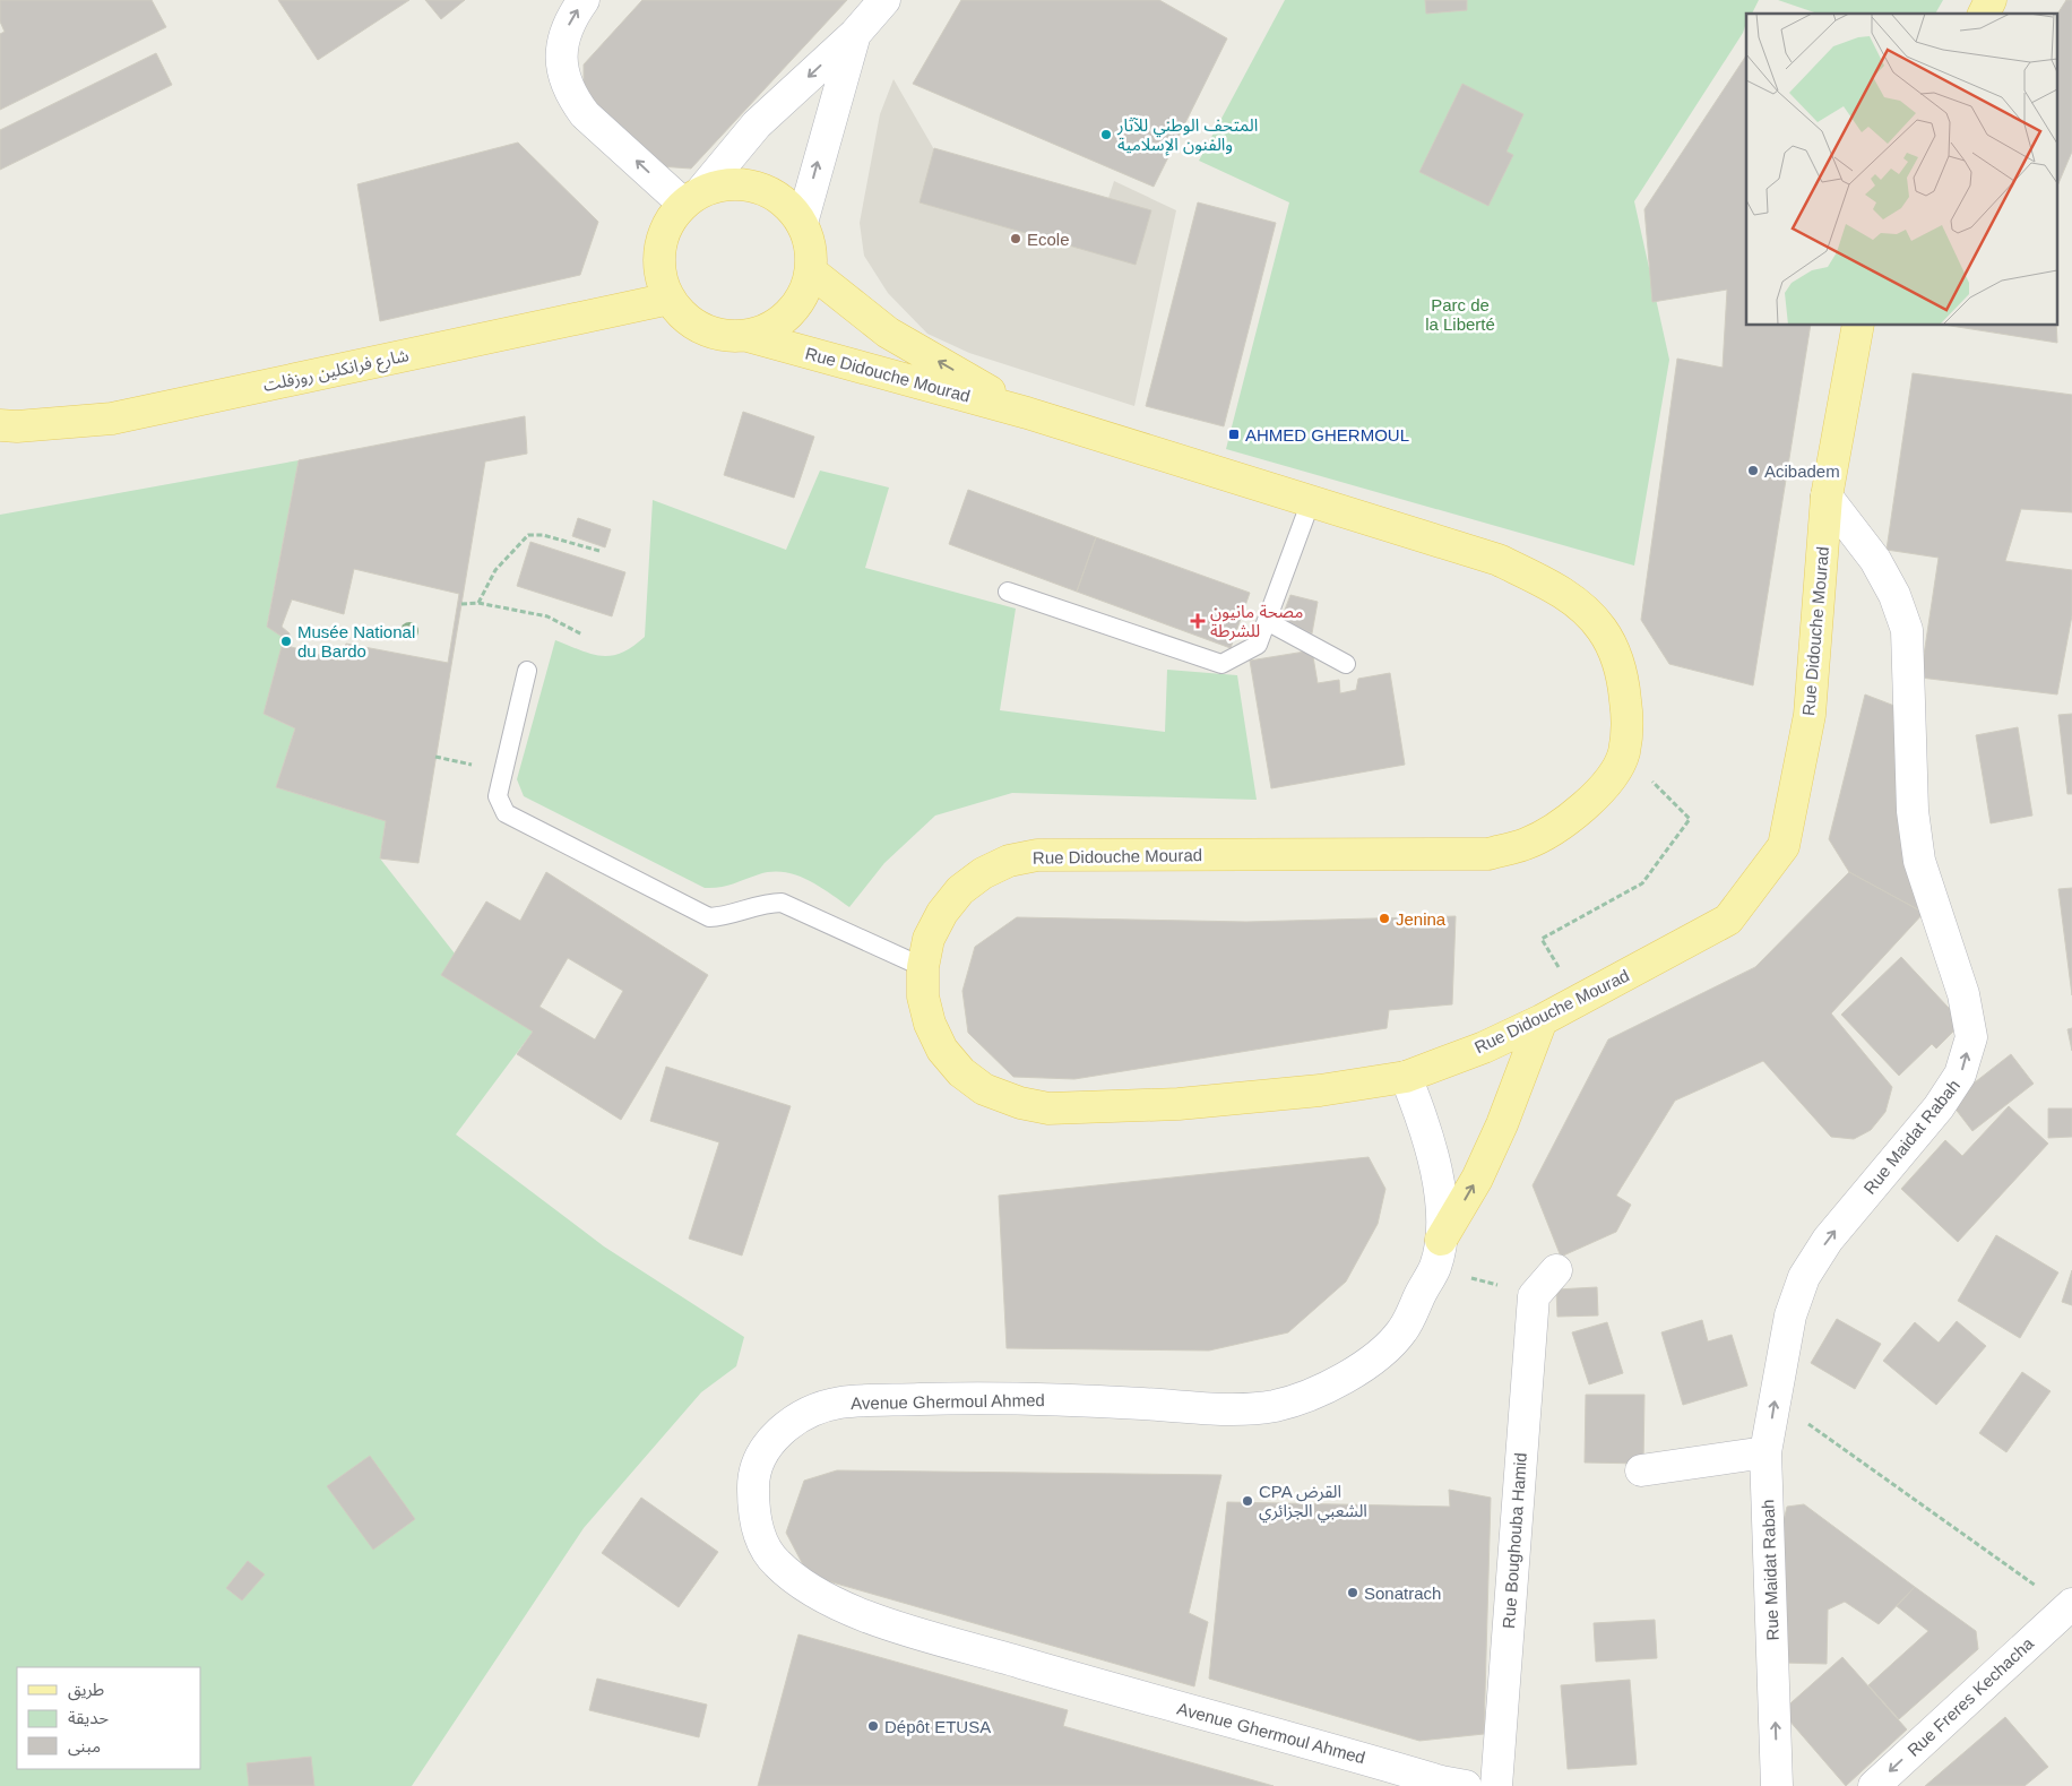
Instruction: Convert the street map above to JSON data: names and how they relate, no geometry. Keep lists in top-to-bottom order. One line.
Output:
{"streets":{"main road":["شارع فرانكلين روزفلت","Rue Didouche Mourad"],"street":["Rue Maidat Rabah","Avenue Ghermoul Ahmed","Rue Boughouba Hamid","Rue Freres Kechacha"]},"crossings":[["شارع فرانكلين روزفلت","Rue Didouche Mourad"],["Rue Didouche Mourad","Rue Maidat Rabah"],["Rue Didouche Mourad","Avenue Ghermoul Ahmed"]],"one_way":["Rue Maidat Rabah","Rue Freres Kechacha"],"parks":["Parc de la Liberté"],"places":{"other":["المتحف الوطني للآثار والفنون الإسلامية","Ecole","Acibadem","Musée National du Bardo","Jenina","CPA القرض الشعبي الجزائري","Sonatrach","Dépôt ETUSA"],"transit":["AHMED GHERMOUL"],"health":["مصحة مانيون للشرطة"]},"legend":["طريق","حديقة","مبنى"]}
